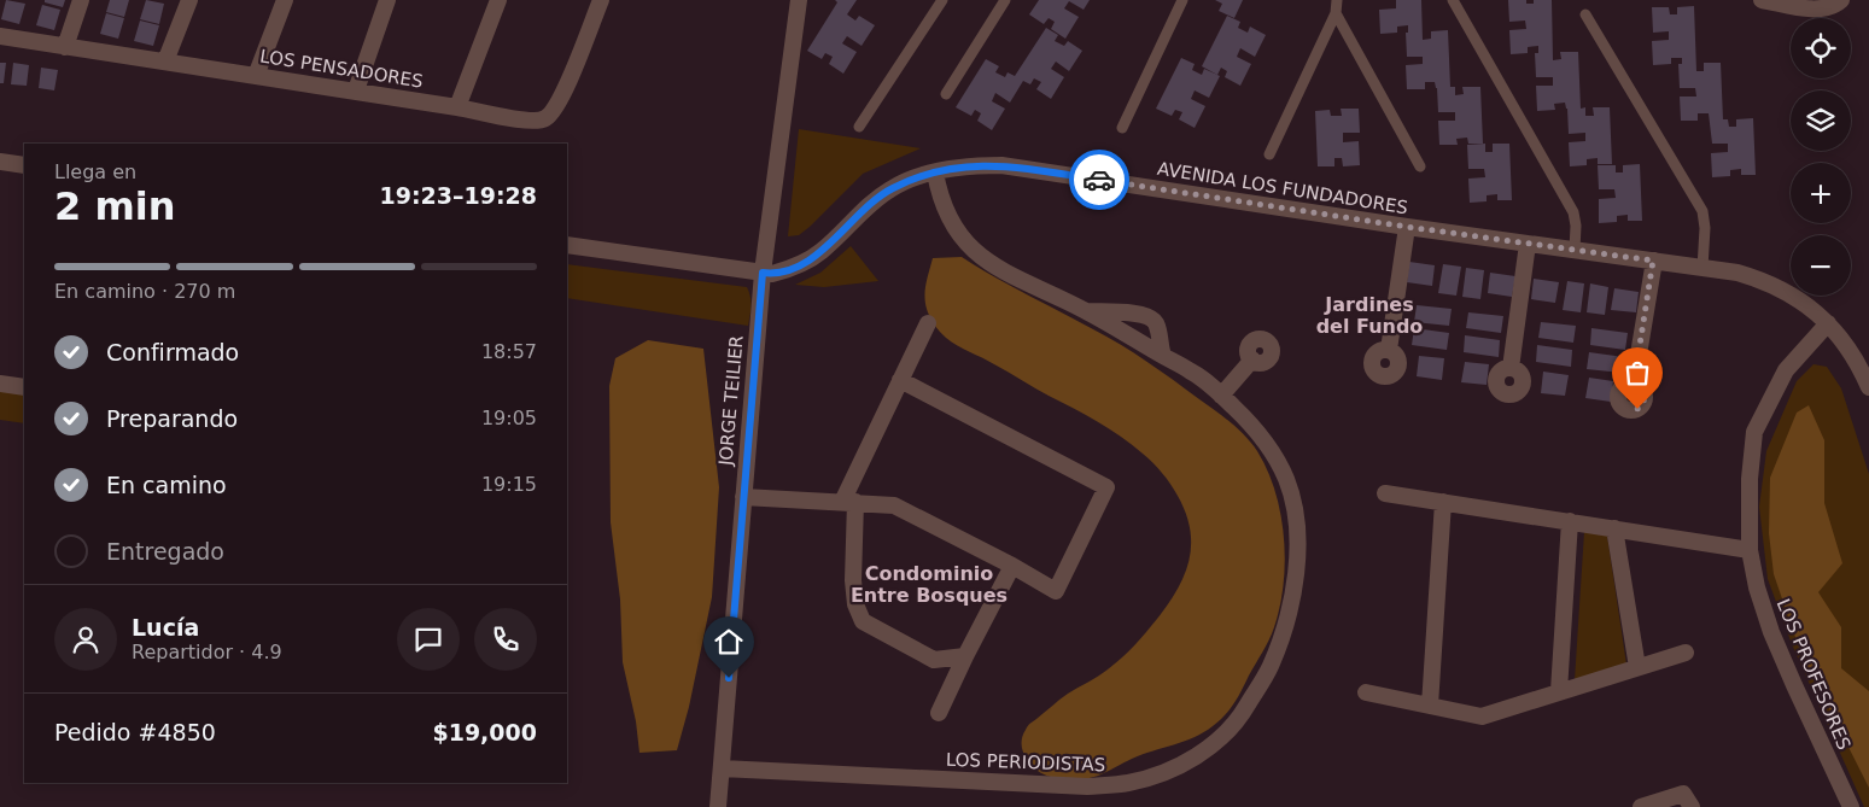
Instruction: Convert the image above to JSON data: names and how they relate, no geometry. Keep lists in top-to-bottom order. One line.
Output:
{"streets":{"street":["LOS PENSADORES","AVENIDA LOS FUNDADORES","JORGE TEILIER","LOS PROFESORES","LOS PERIODISTAS"]},"crossings":[["AVENIDA LOS FUNDADORES","JORGE TEILIER"],["AVENIDA LOS FUNDADORES","LOS PROFESORES"],["AVENIDA LOS FUNDADORES","LOS PERIODISTAS"],["JORGE TEILIER","LOS PERIODISTAS"]],"districts":["Jardines del Fundo","Condominio Entre Bosques"],"page":{"map_buttons":["+","−"],"heading":["2 min","Llega en","19:23–19:28"],"panel":["Lucía","Repartidor · 4.9","Pedido #4850","$19,000"],"bar":"En camino · 270 m","list":[["Confirmado","18:57"],["Preparando","19:05"],["En camino","19:15"],"Entregado"]}}
